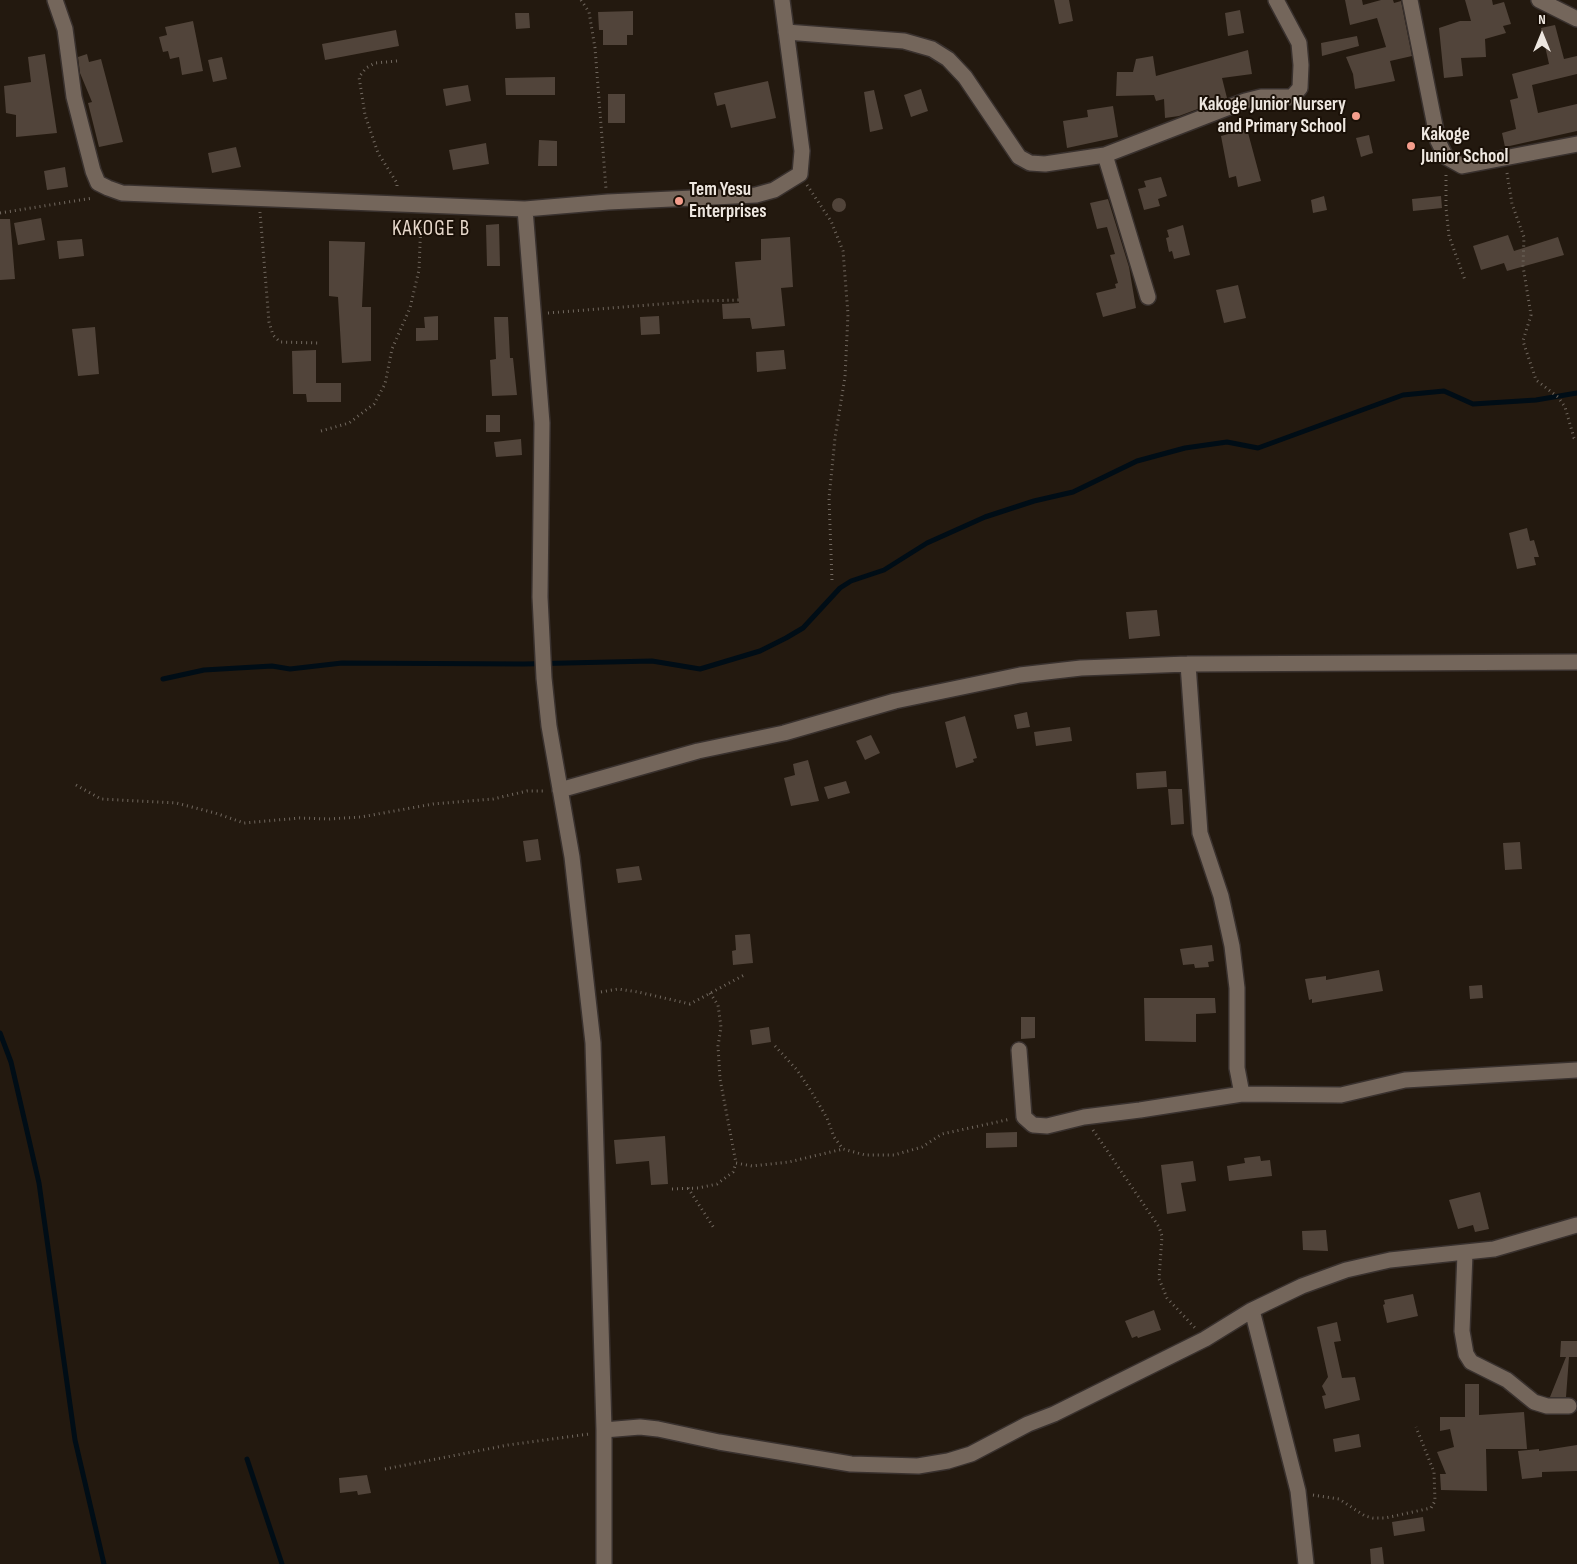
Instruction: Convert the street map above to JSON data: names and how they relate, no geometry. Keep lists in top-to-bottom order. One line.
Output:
{"districts":["KAKOGE B"],"places":["Kakoge Junior Nursery and Primary School","Kakoge Junior School","Tem Yesu Enterprises"],"north":"top"}
